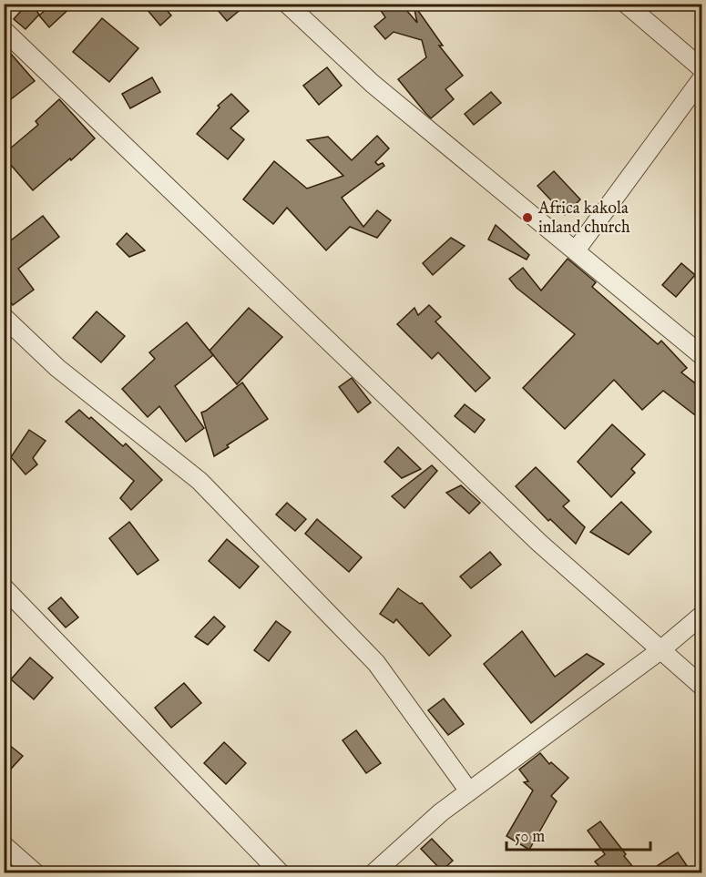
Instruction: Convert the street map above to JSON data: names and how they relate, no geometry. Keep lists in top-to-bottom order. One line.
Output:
{"places":["Africa kakola inland church"],"scale_bar":"50 m"}
